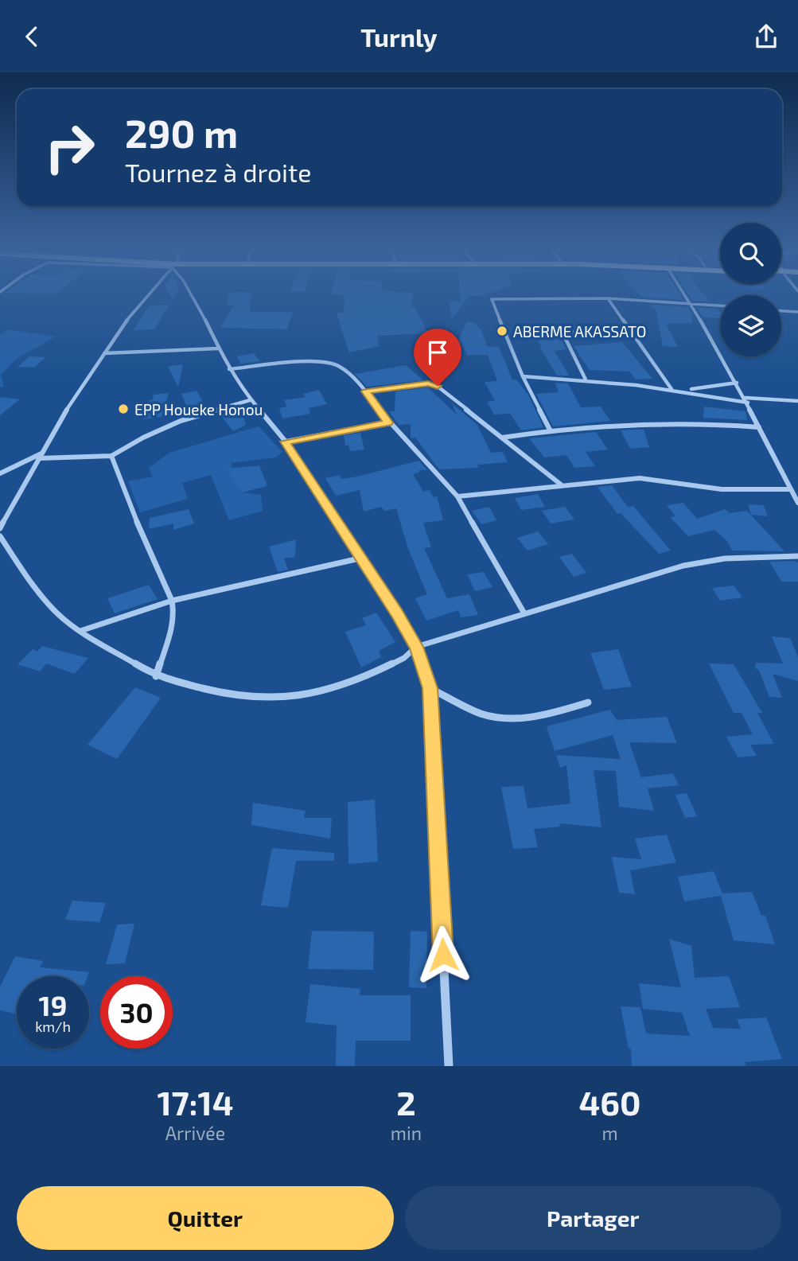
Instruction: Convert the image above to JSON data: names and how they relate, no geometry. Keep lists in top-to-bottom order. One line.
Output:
{"places":["ABERME AKASSATO","EPP Houeke Honou"],"page":{"header":"Turnly","turn":["290 m","Tournez à droite"],"speed":"19 km/h","limit":"30","eta":["17:14","Arrivée","2","min","460","m"],"buttons":["Quitter","Partager"]}}
